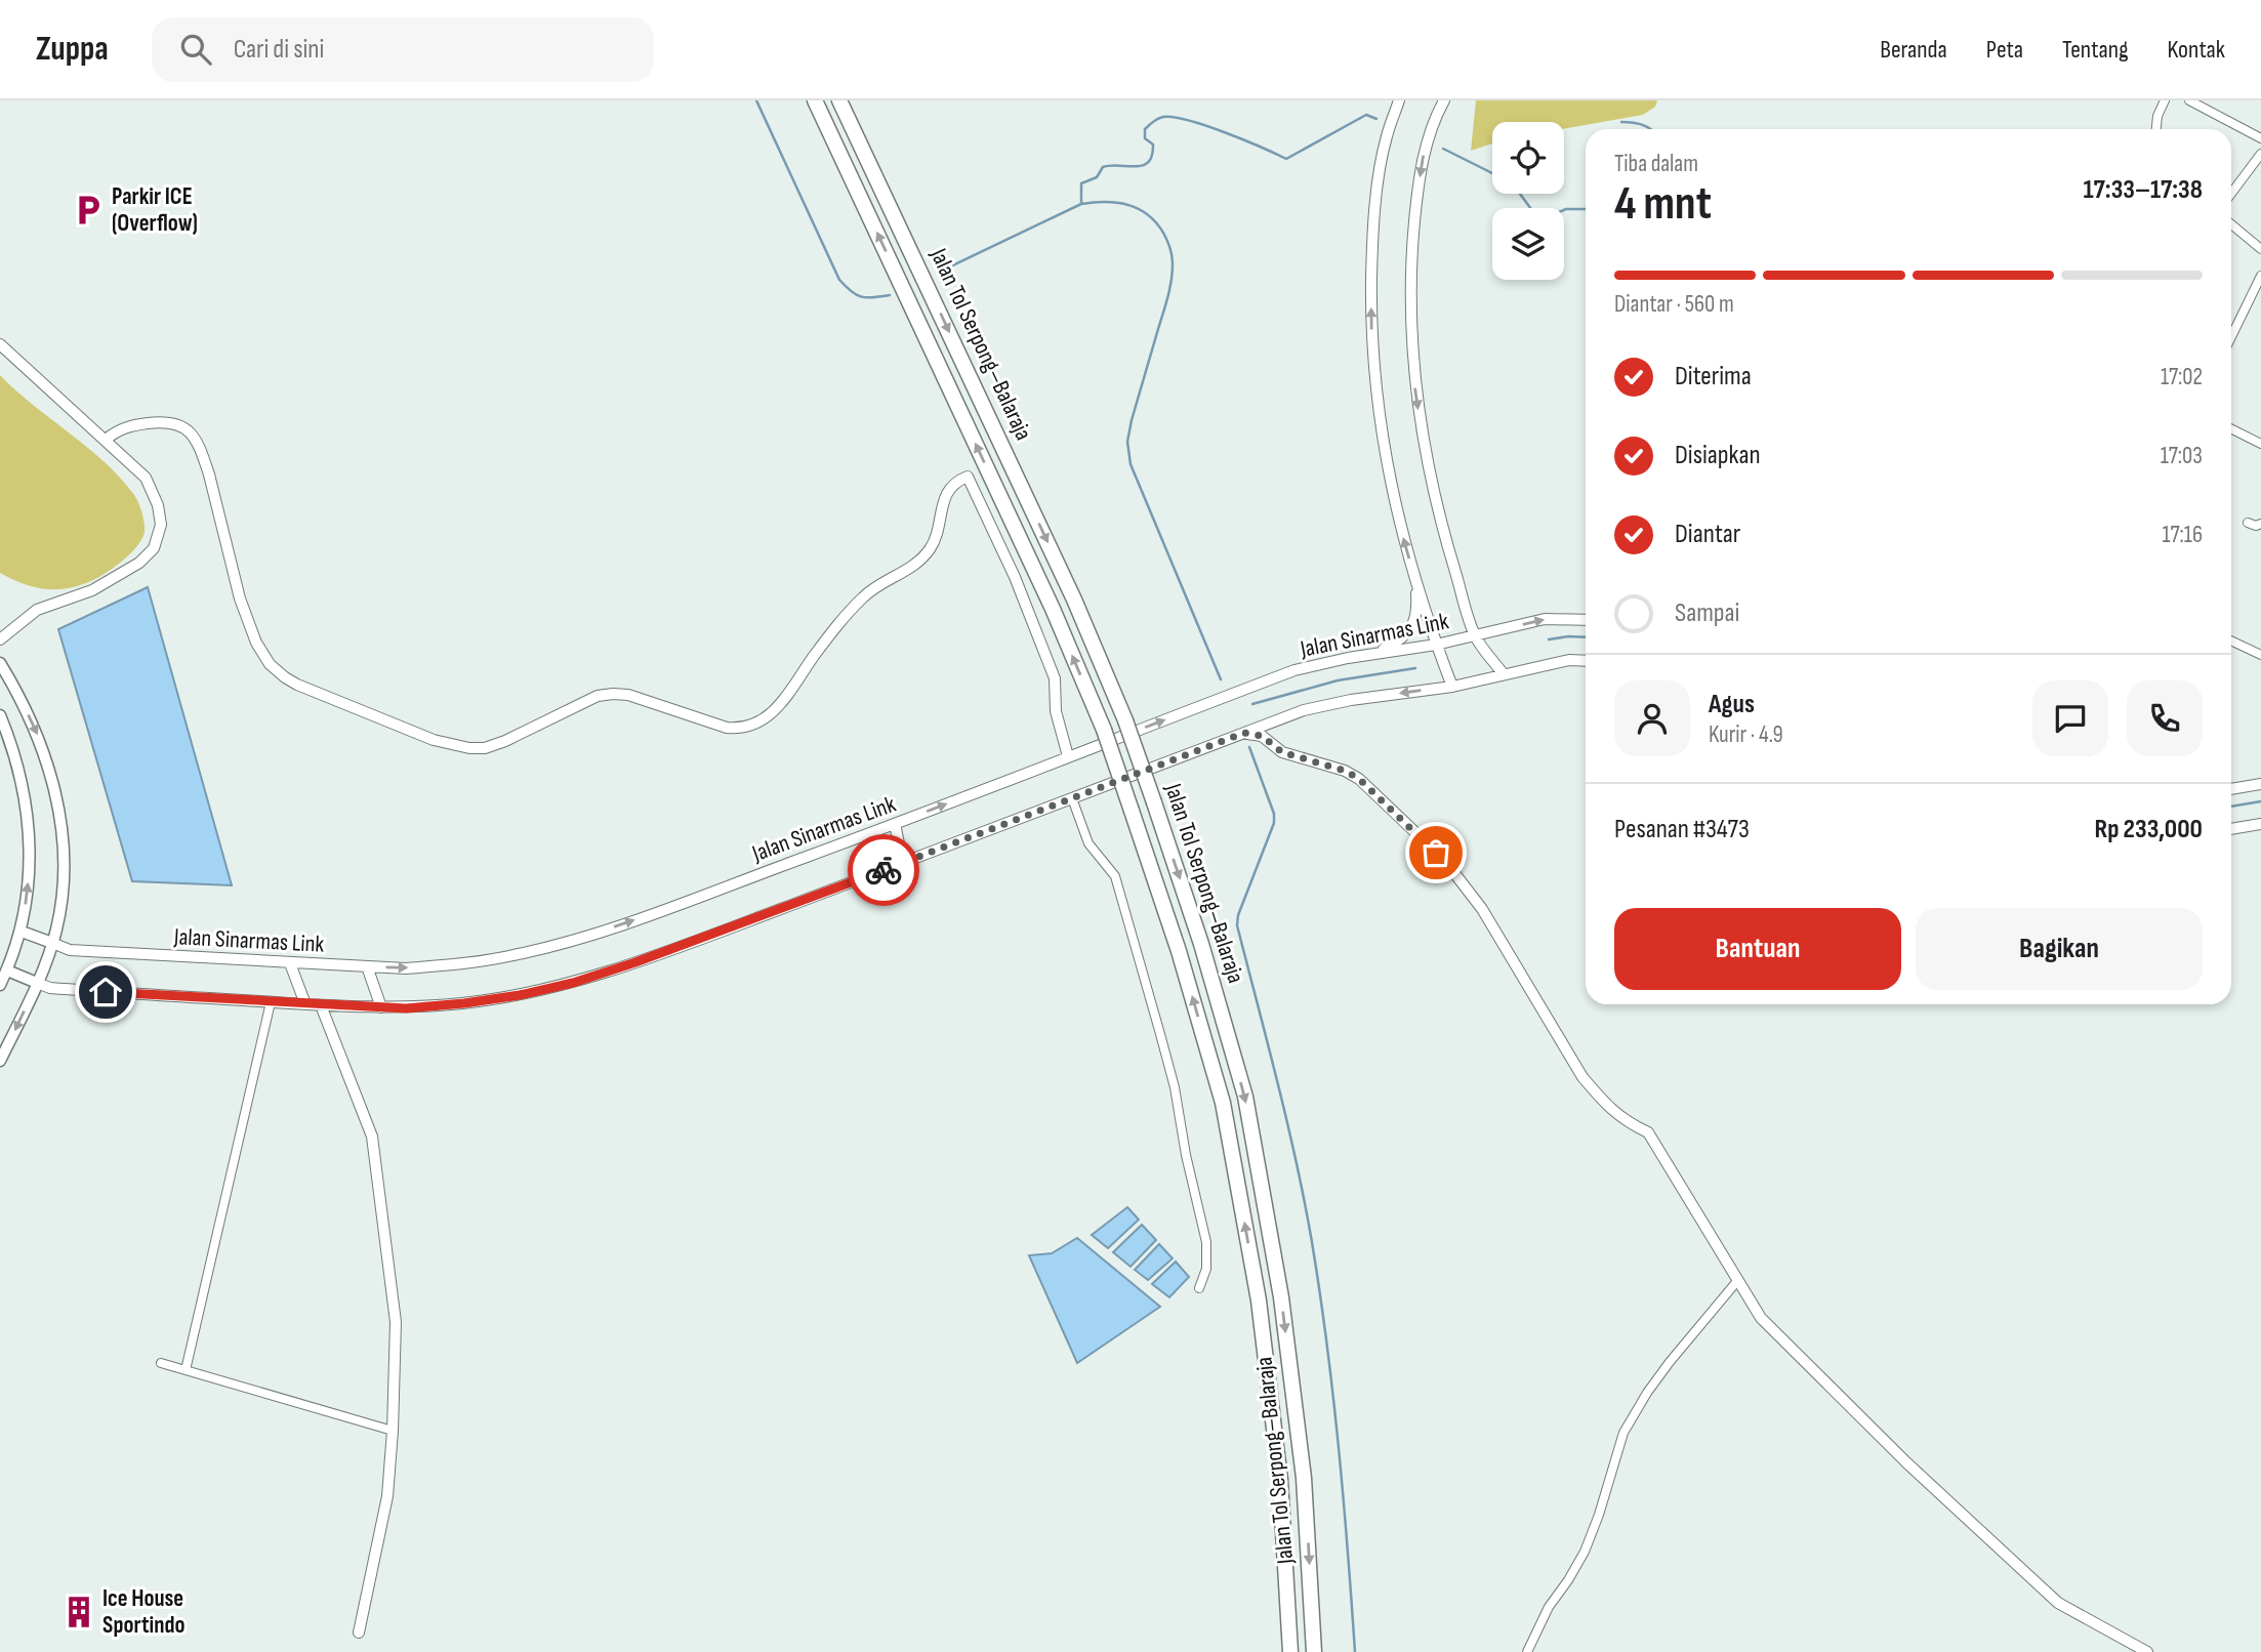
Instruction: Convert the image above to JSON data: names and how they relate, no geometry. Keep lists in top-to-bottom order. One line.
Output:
{"streets":{"highway":["Jalan Tol Serpong–Balaraja"],"street":["Jalan Sinarmas Link"]},"places":{"parking":["Parkir ICE (Overflow)"],"building":["Ice House Sportindo"]},"page":{"header":"Zuppa","search":"Cari di sini","nav":["Beranda","Peta","Tentang","Kontak"],"heading":["4 mnt","Tiba dalam","17:33–17:38"],"panel":["Agus","Kurir · 4.9","Pesanan #3473","Rp 233,000"],"bar":"Diantar · 560 m","list":[["Diterima","17:02"],["Disiapkan","17:03"],["Diantar","17:16"],"Sampai"],"buttons":["Bantuan","Bagikan"]}}
